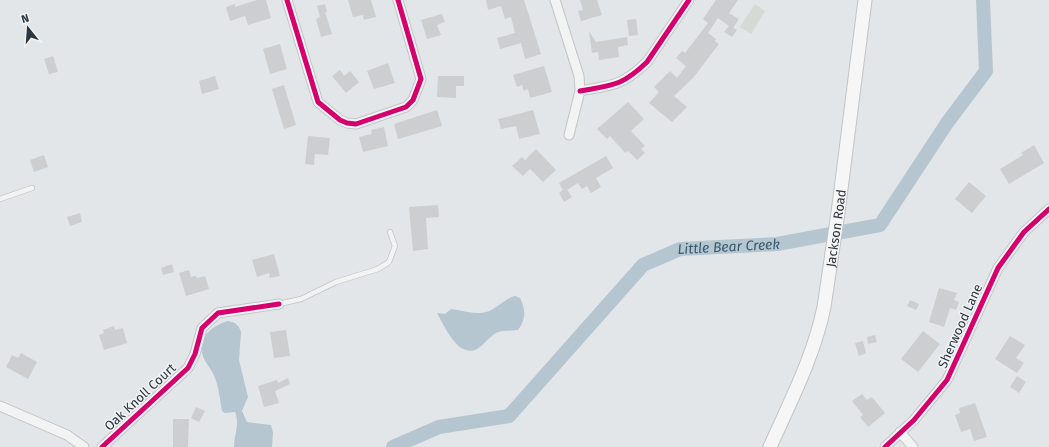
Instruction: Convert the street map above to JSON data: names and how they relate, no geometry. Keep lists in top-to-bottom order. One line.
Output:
{"streets":{"main road":["Jackson Road"],"street":["Sherwood Lane","Oak Knoll Court"]},"water":["Little Bear Creek"],"north":"top"}
